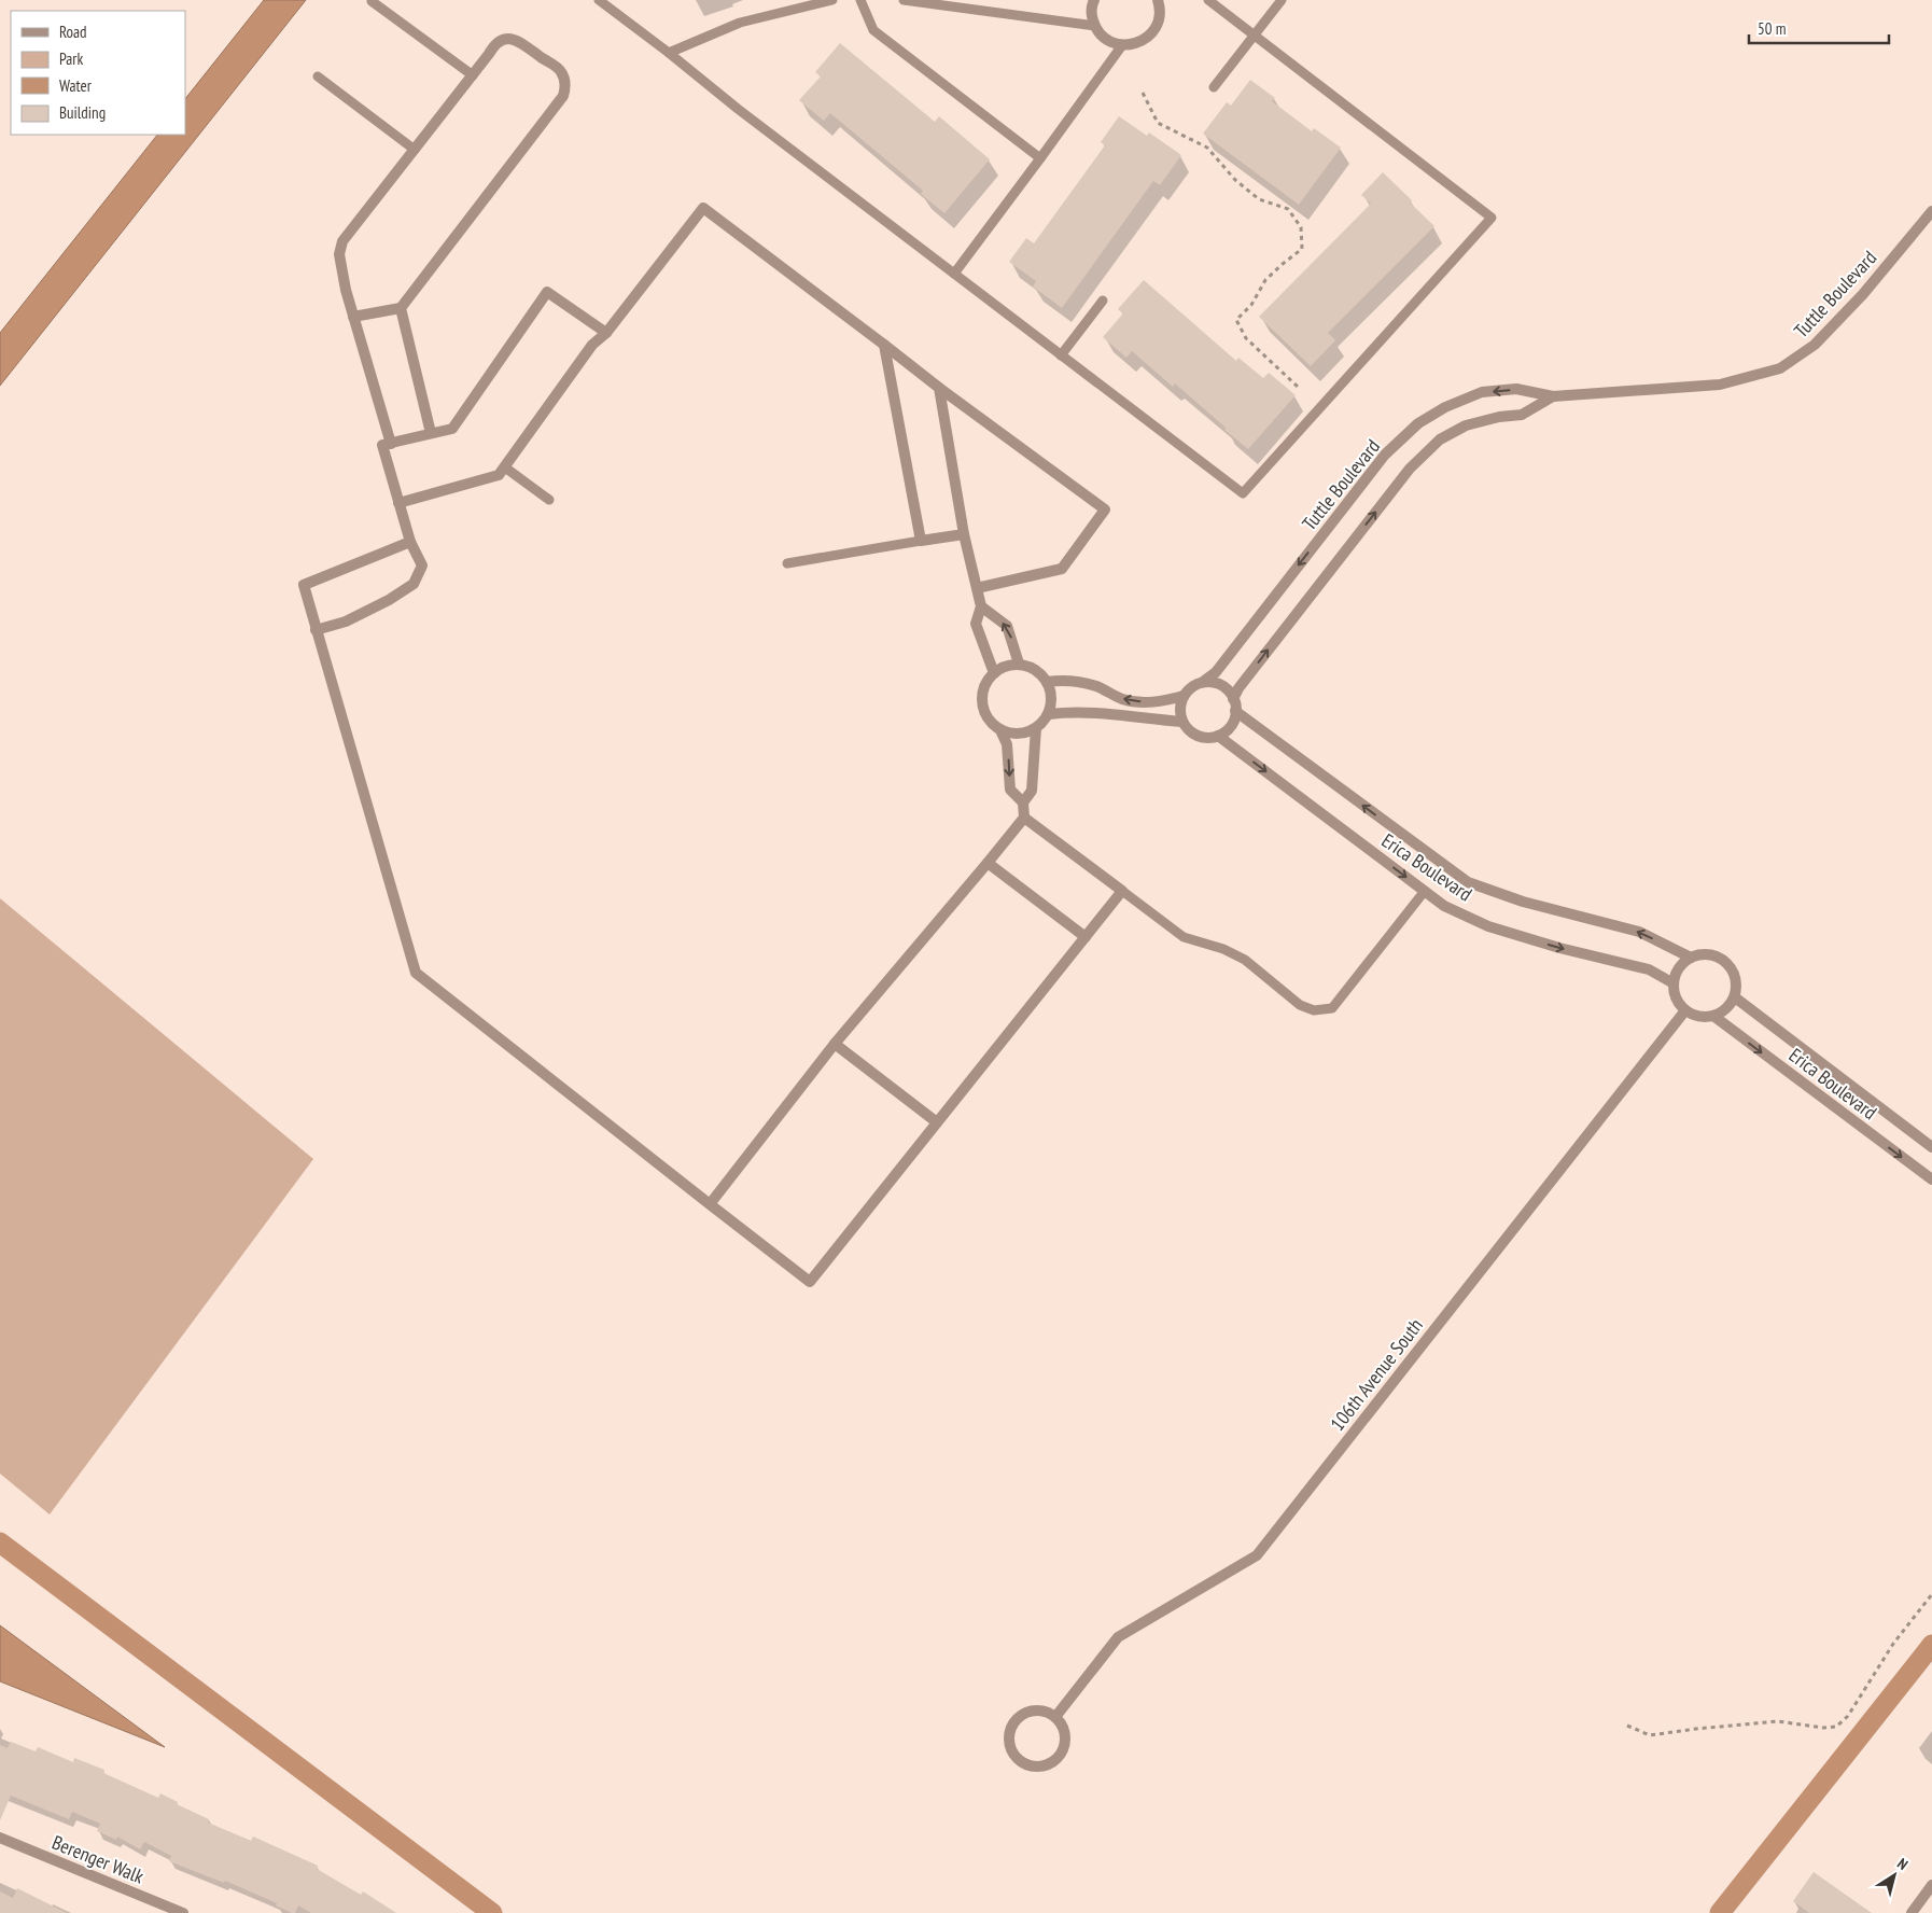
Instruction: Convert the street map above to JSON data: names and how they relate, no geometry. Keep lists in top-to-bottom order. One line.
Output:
{"streets":{"street":["Tuttle Boulevard","Erica Boulevard","106th Avenue South","Berenger Walk"]},"crossings":[["Tuttle Boulevard","Erica Boulevard"],["Erica Boulevard","106th Avenue South"]],"legend":["Road","Park","Water","Building"],"scale_bar":"50 m","north":"top right"}
